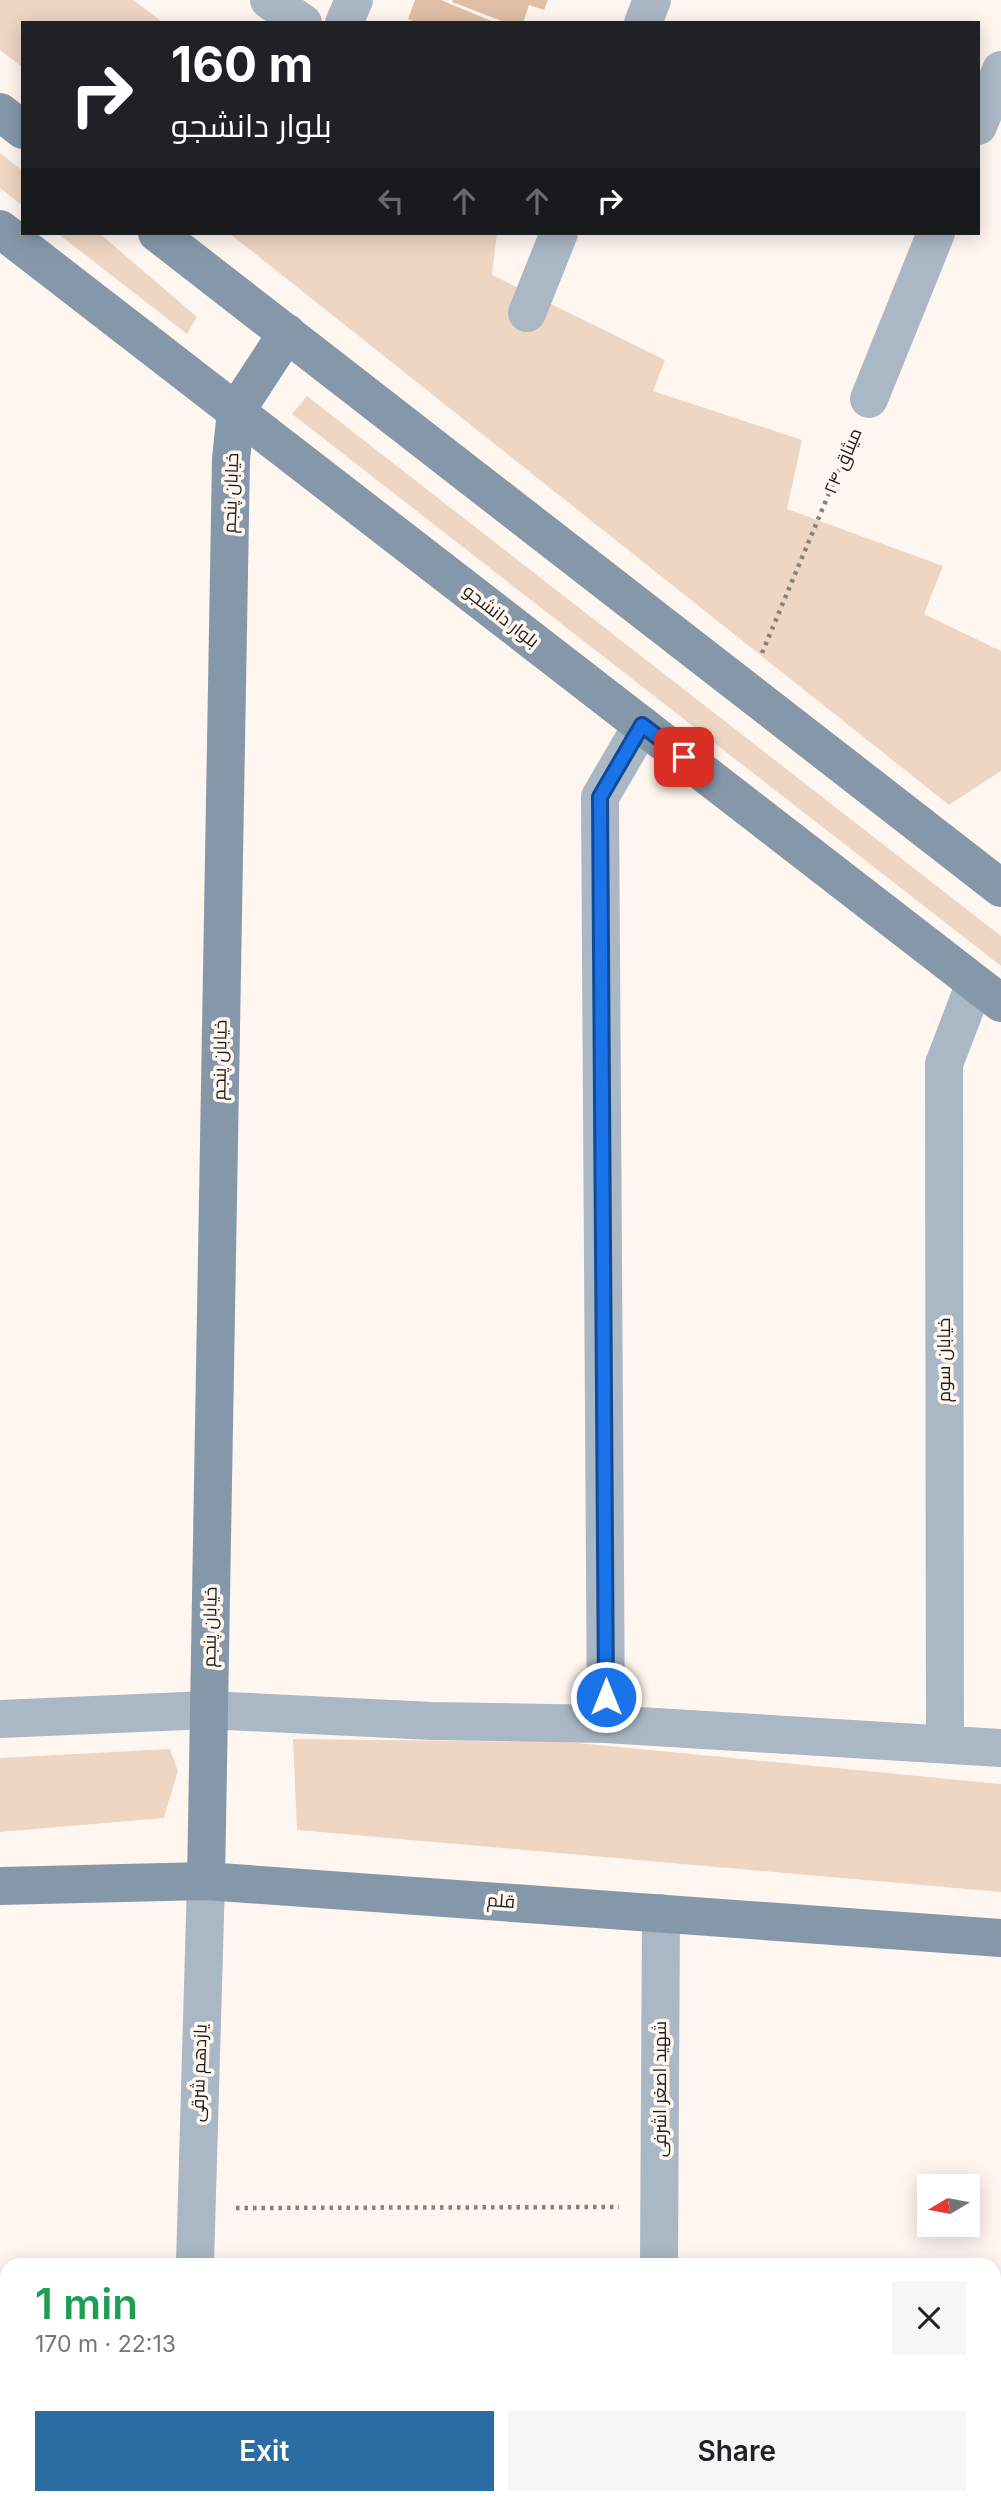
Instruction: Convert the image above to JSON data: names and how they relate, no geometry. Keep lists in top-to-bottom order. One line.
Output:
{"streets":{"street":["خیابان پنجم","بلوار دانشجو","خیابان سوم","قلم","یازدهم شرقی","شهید اصغر اشرفی"],"path":["میثاق ۲۴"]},"crossings":[["خیابان پنجم","بلوار دانشجو"],["خیابان پنجم","قلم"],["خیابان پنجم","یازدهم شرقی"],["بلوار دانشجو","خیابان سوم"],["قلم","یازدهم شرقی"],["قلم","شهید اصغر اشرفی"]],"north":"left","page":{"turn":["160 m","بلوار دانشجو"],"heading":["1 min","170 m · 22:13"],"buttons":["Exit","Share"]}}
